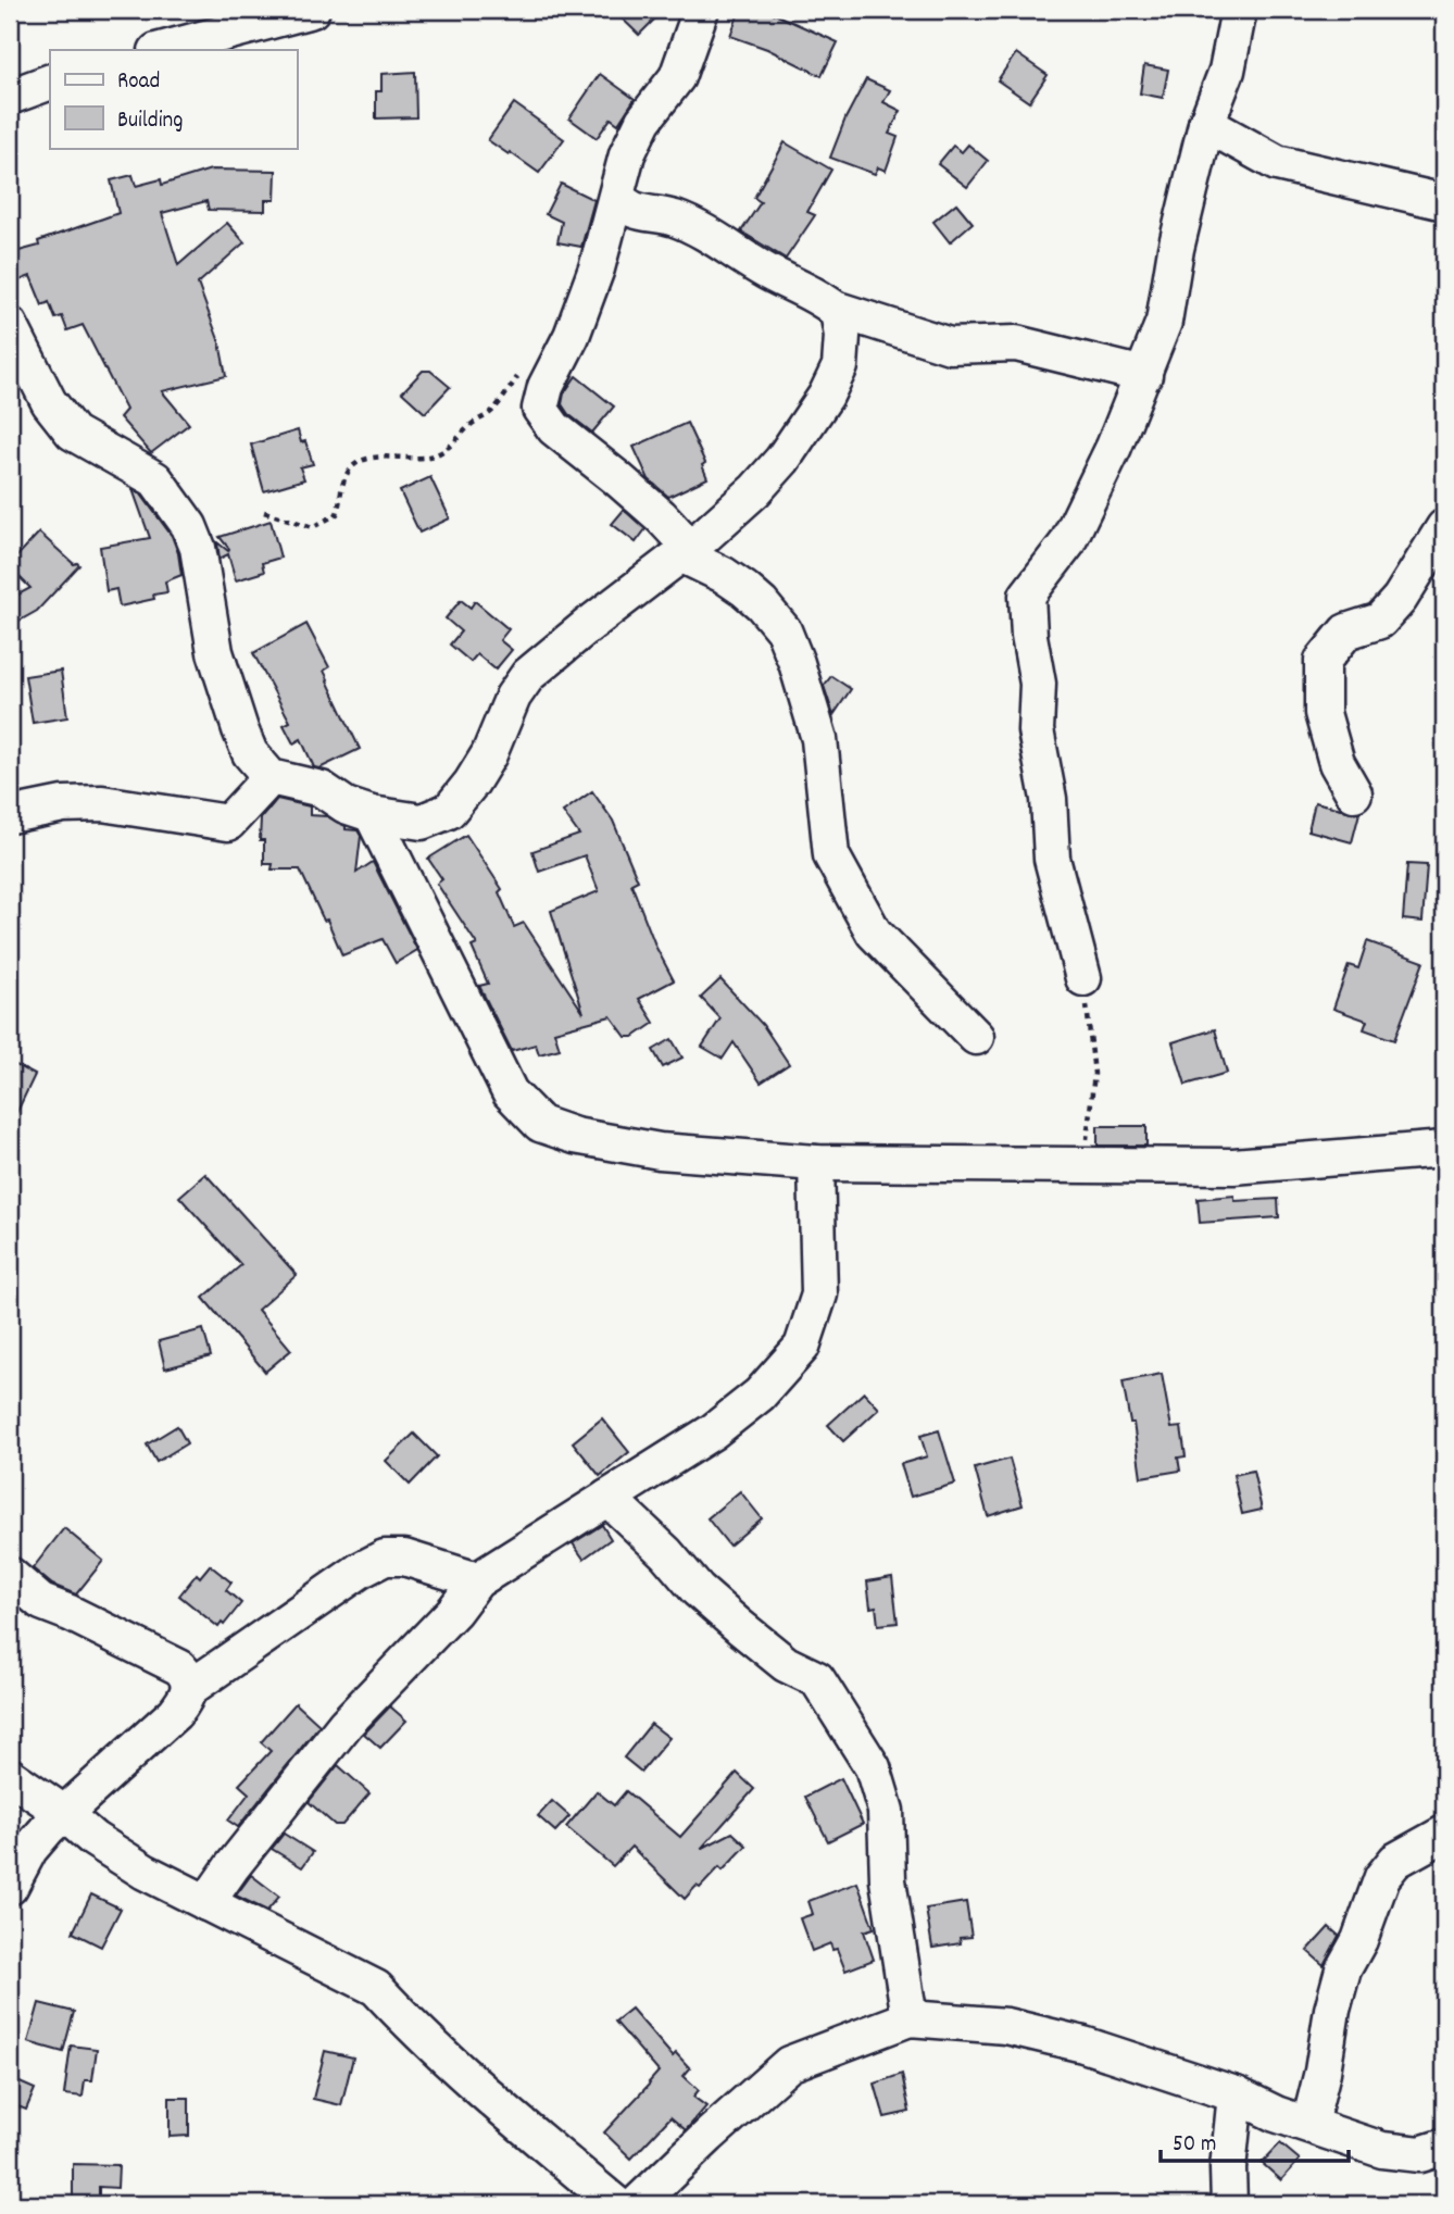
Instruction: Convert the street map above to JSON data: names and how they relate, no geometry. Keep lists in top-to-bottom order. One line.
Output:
{"legend":["Road","Building"],"scale_bar":"50 m"}
